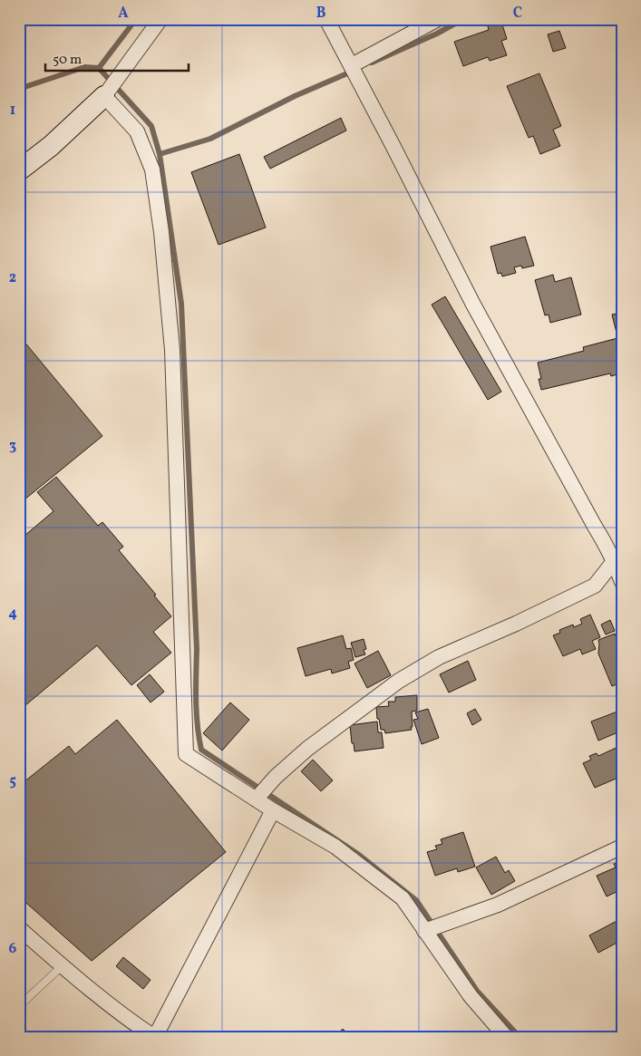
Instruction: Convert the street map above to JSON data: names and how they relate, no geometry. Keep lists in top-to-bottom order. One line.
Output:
{"scale_bar":"50 m","grid":{"columns":["A","B","C"],"rows":["1","2","3","4","5","6"]}}
